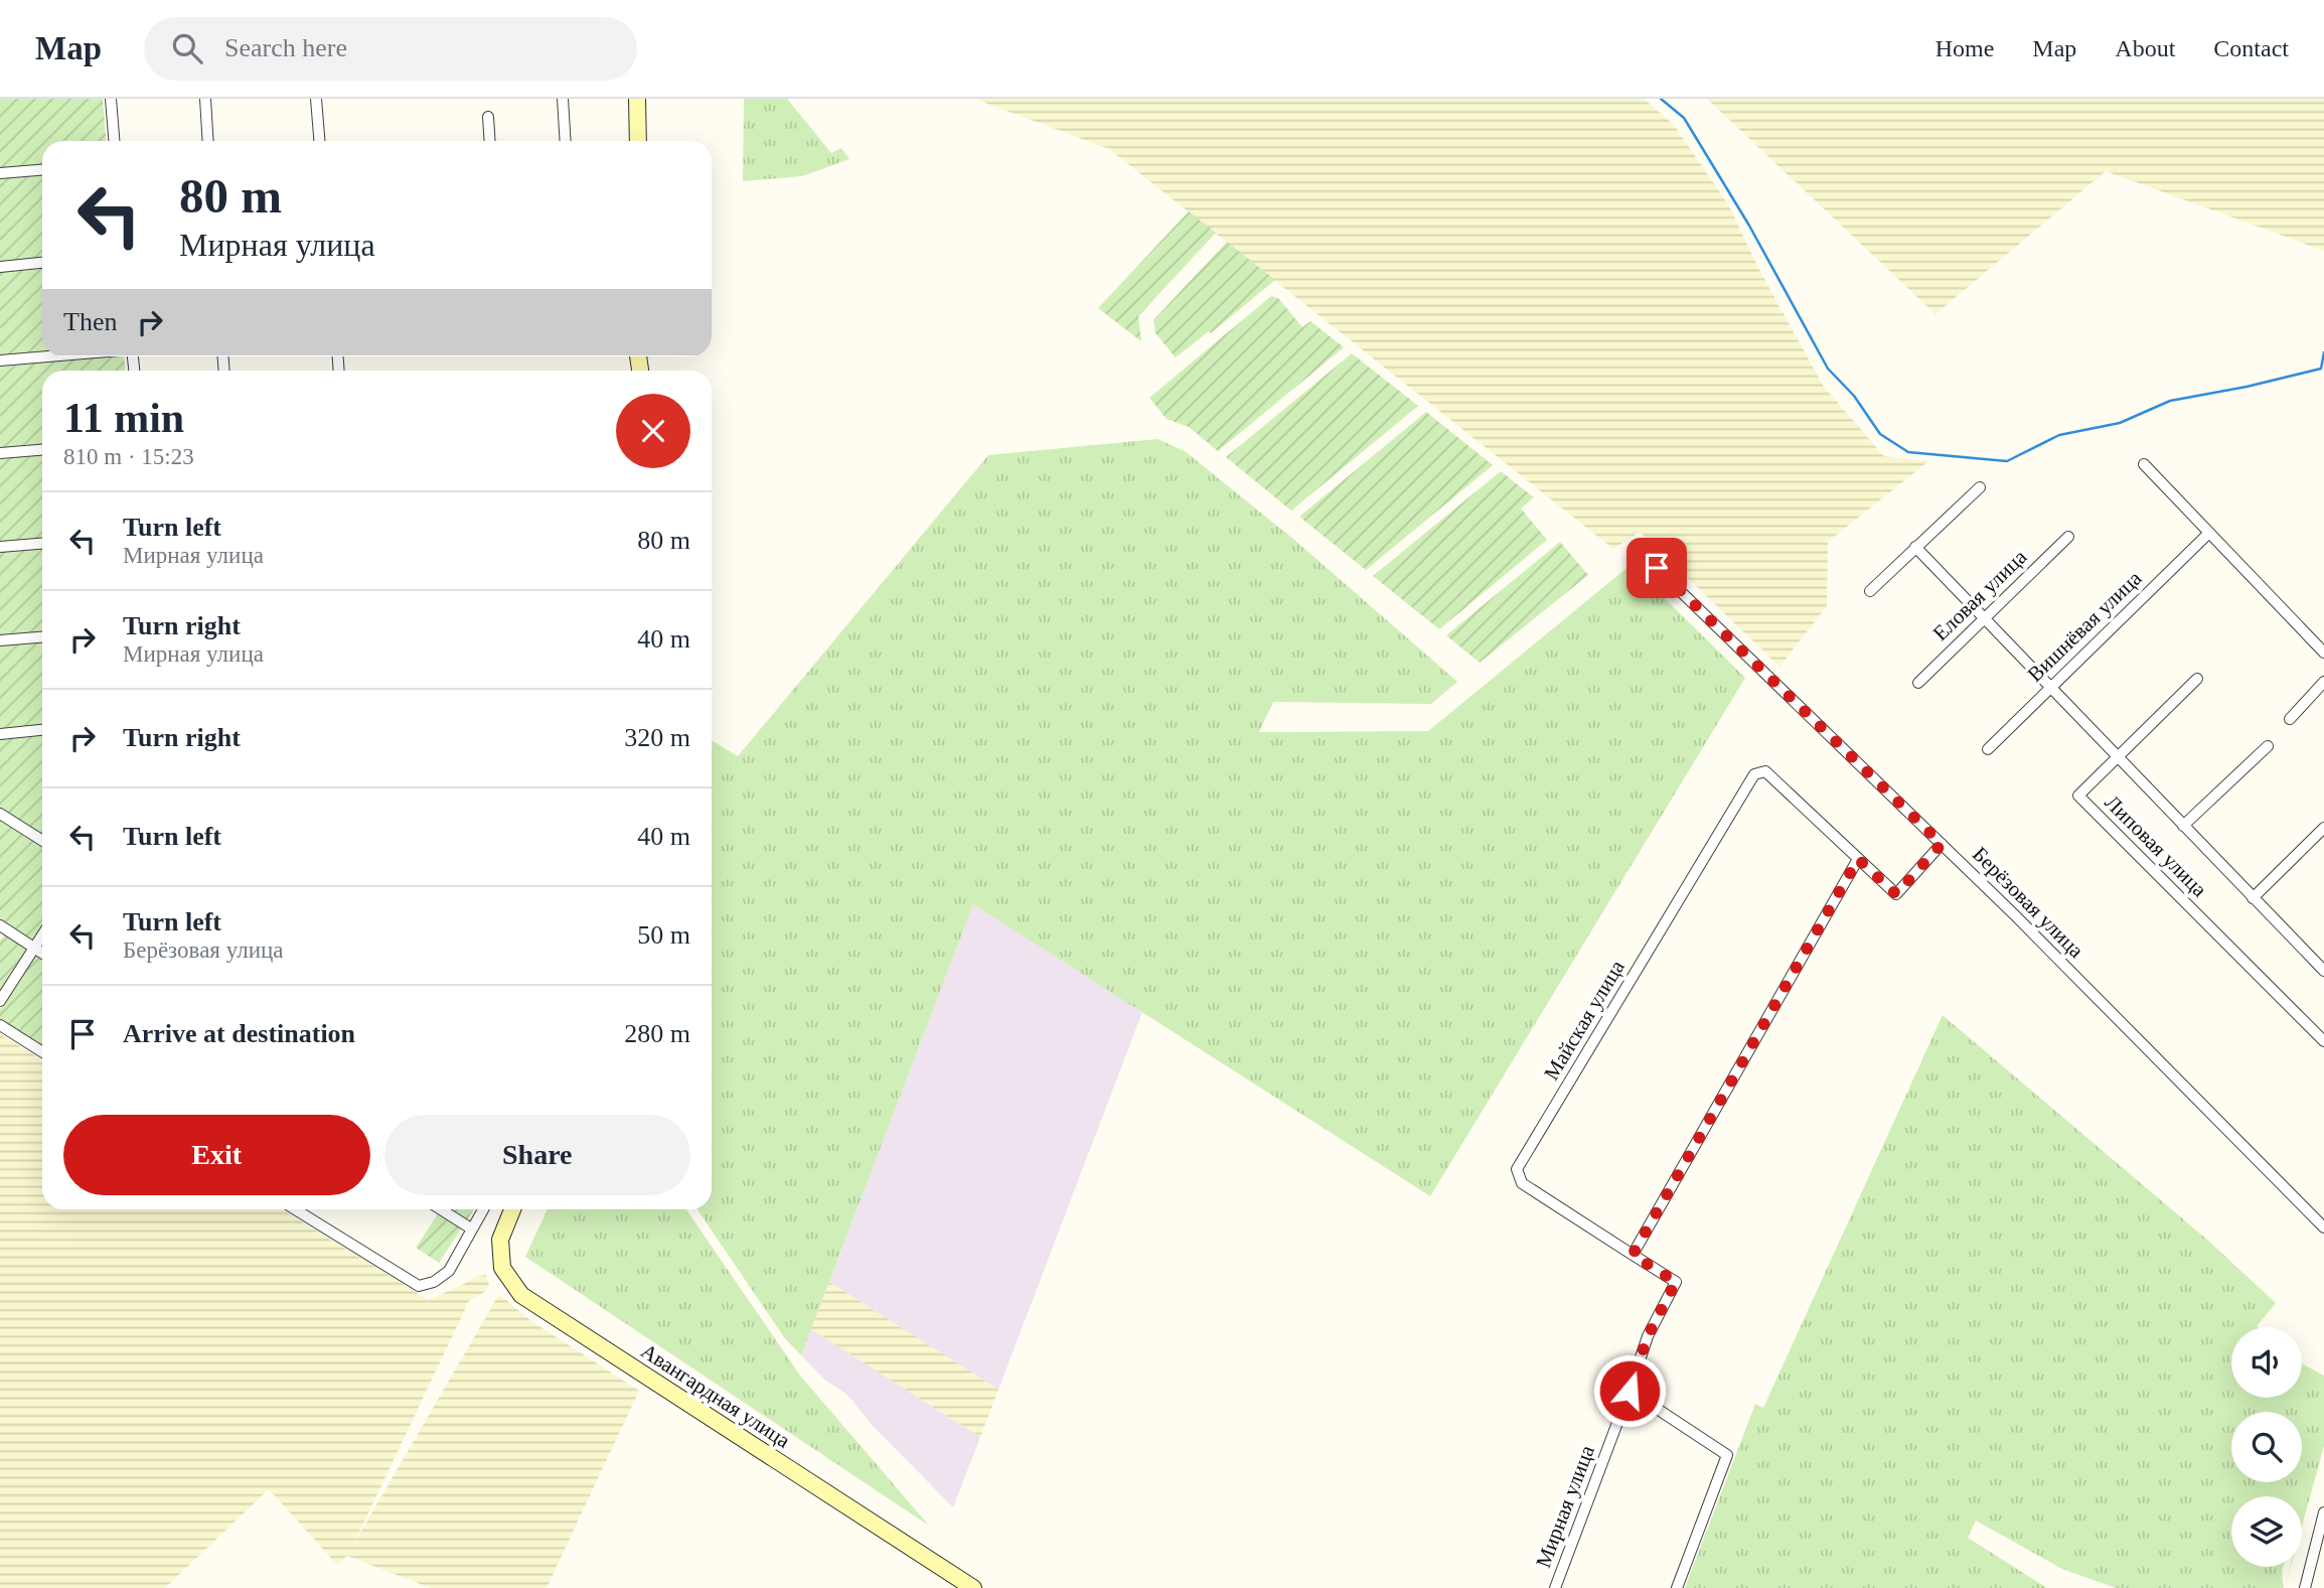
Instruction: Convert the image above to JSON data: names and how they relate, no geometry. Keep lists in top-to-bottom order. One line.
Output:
{"streets":{"main road":["Авангардная улица"],"street":["Еловая улица","Вишнёвая улица","Липовая улица","Берёзовая улица","Майская улица","Мирная улица"]},"crossings":[["Майская улица","Мирная улица"]],"page":{"header":"Map","search":"Search here","nav":["Home","Map","About","Contact"],"turn":["80 m","Мирная улица"],"then":"Then","heading":["11 min","810 m · 15:23"],"list":[{"name":"Turn left","note":"Мирная улица","value":"80 m"},{"name":"Turn right","note":"Мирная улица","value":"40 m"},{"name":"Turn right","value":"320 m"},{"name":"Turn left","value":"40 m"},{"name":"Turn left","note":"Берёзовая улица","value":"50 m"},{"name":"Arrive at destination","value":"280 m"}],"buttons":["Exit","Share"]}}
